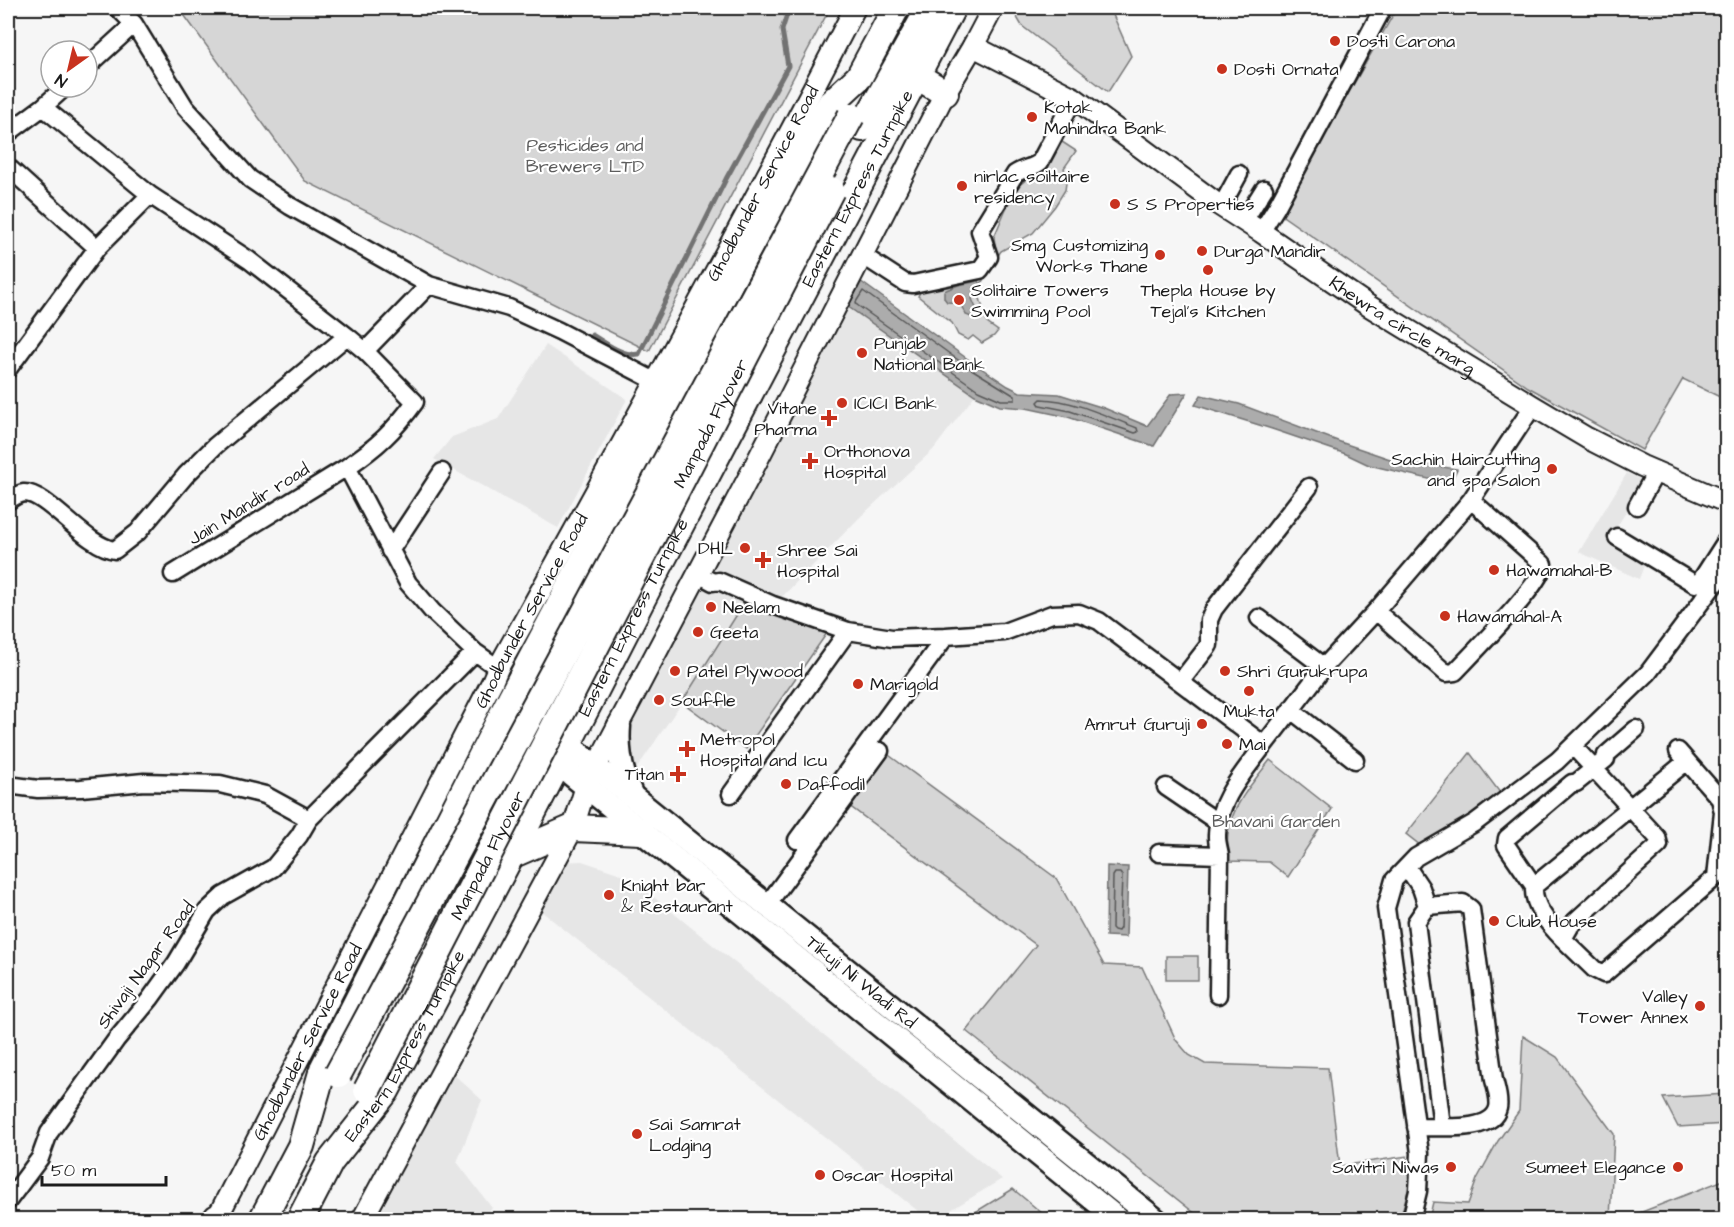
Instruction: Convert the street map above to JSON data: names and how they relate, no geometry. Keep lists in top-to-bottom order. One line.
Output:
{"streets":{"main road":["Eastern Express Turnpike","Manpada Flyover","Tikuji Ni Wadi Rd"],"street":["Ghodbunder Service Road","Khewra circle marg","Jain Mandir road","Shivaji Nagar Road"]},"crossings":[["Eastern Express Turnpike","Manpada Flyover"],["Eastern Express Turnpike","Tikuji Ni Wadi Rd"]],"parks":["Pesticides and Brewers LTD","Bhavani Garden"],"places":{"other":["Dosti Carona","Dosti Ornata","Kotak Mahindra Bank","nirlac soiltaire residency","S S Properties","Durga Mandir","Smg Customizing Works Thane","Thepla House by Tejal's Kitchen","Solitaire Towers Swimming Pool","Punjab National Bank","ICICI Bank","Sachin Haircutting and spa Salon","DHL","Hawamahal-B","Neelam","Hawamahal-A","Geeta","Patel Plywood","Shri Gurukrupa","Marigold","Mukta","Souffle","Amrut Guruji","Mai","Daffodil","Knight bar & Restaurant","Club House","Valley Tower Annex","Sai Samrat Lodging","Savitri Niwas","Sumeet Elegance","Oscar Hospital"],"health":["Vitane Pharma","Orthonova Hospital","Shree Sai Hospital","Metropol Hospital and Icu","Titan"]},"scale_bar":"50 m","north":"bottom left"}
